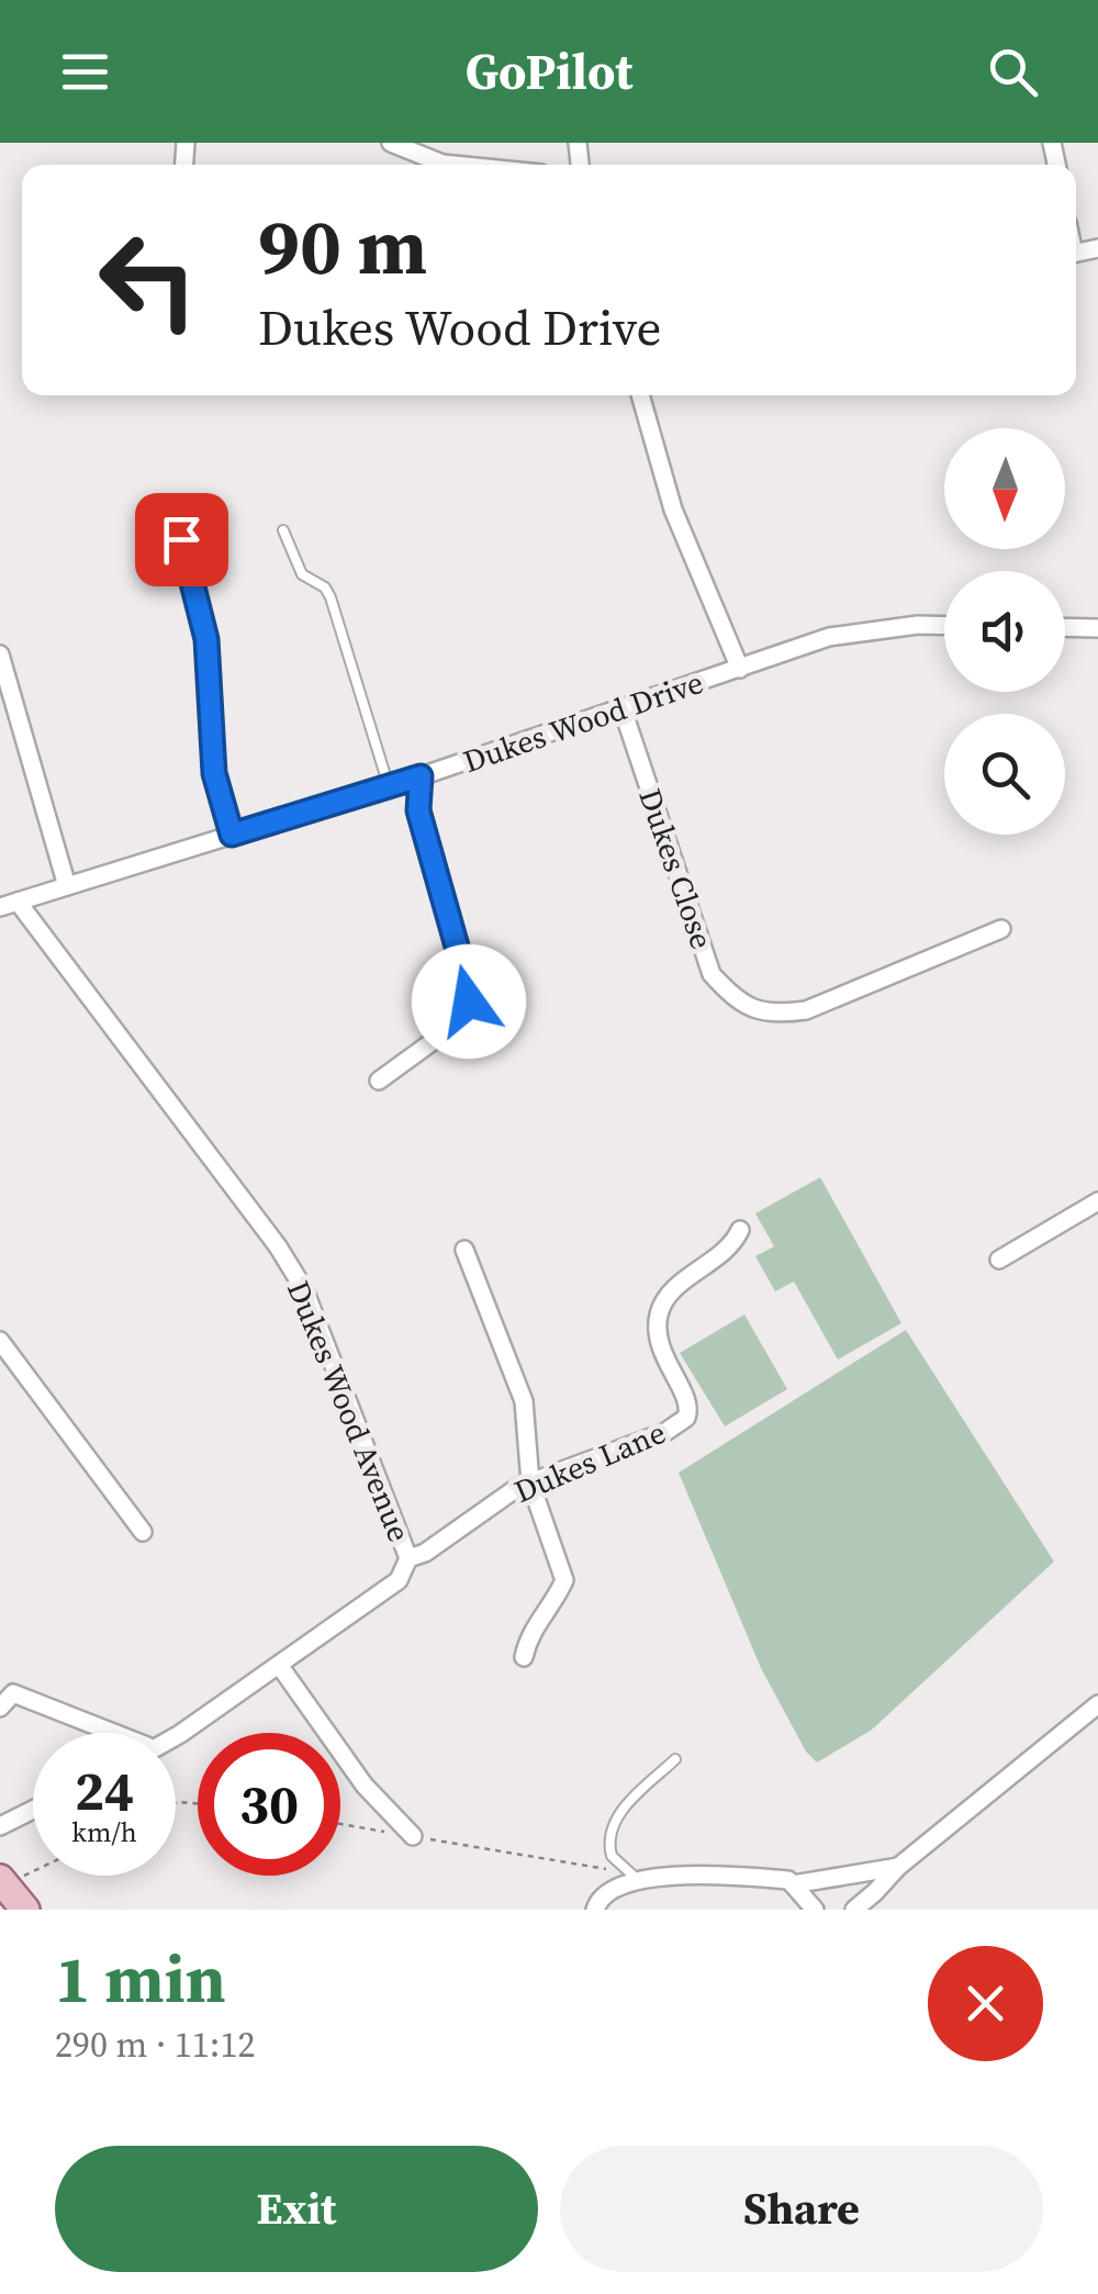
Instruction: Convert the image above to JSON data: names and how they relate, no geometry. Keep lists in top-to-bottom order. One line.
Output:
{"streets":{"street":["Dukes Wood Drive","Dukes Close","Dukes Wood Avenue","Dukes Lane"]},"crossings":[["Dukes Wood Drive","Dukes Close"],["Dukes Wood Drive","Dukes Wood Avenue"],["Dukes Wood Avenue","Dukes Lane"]],"north":"bottom","page":{"header":"GoPilot","turn":["90 m","Dukes Wood Drive"],"speed":"24 km/h","limit":"30","heading":["1 min","290 m · 11:12"],"buttons":["Exit","Share"]}}
